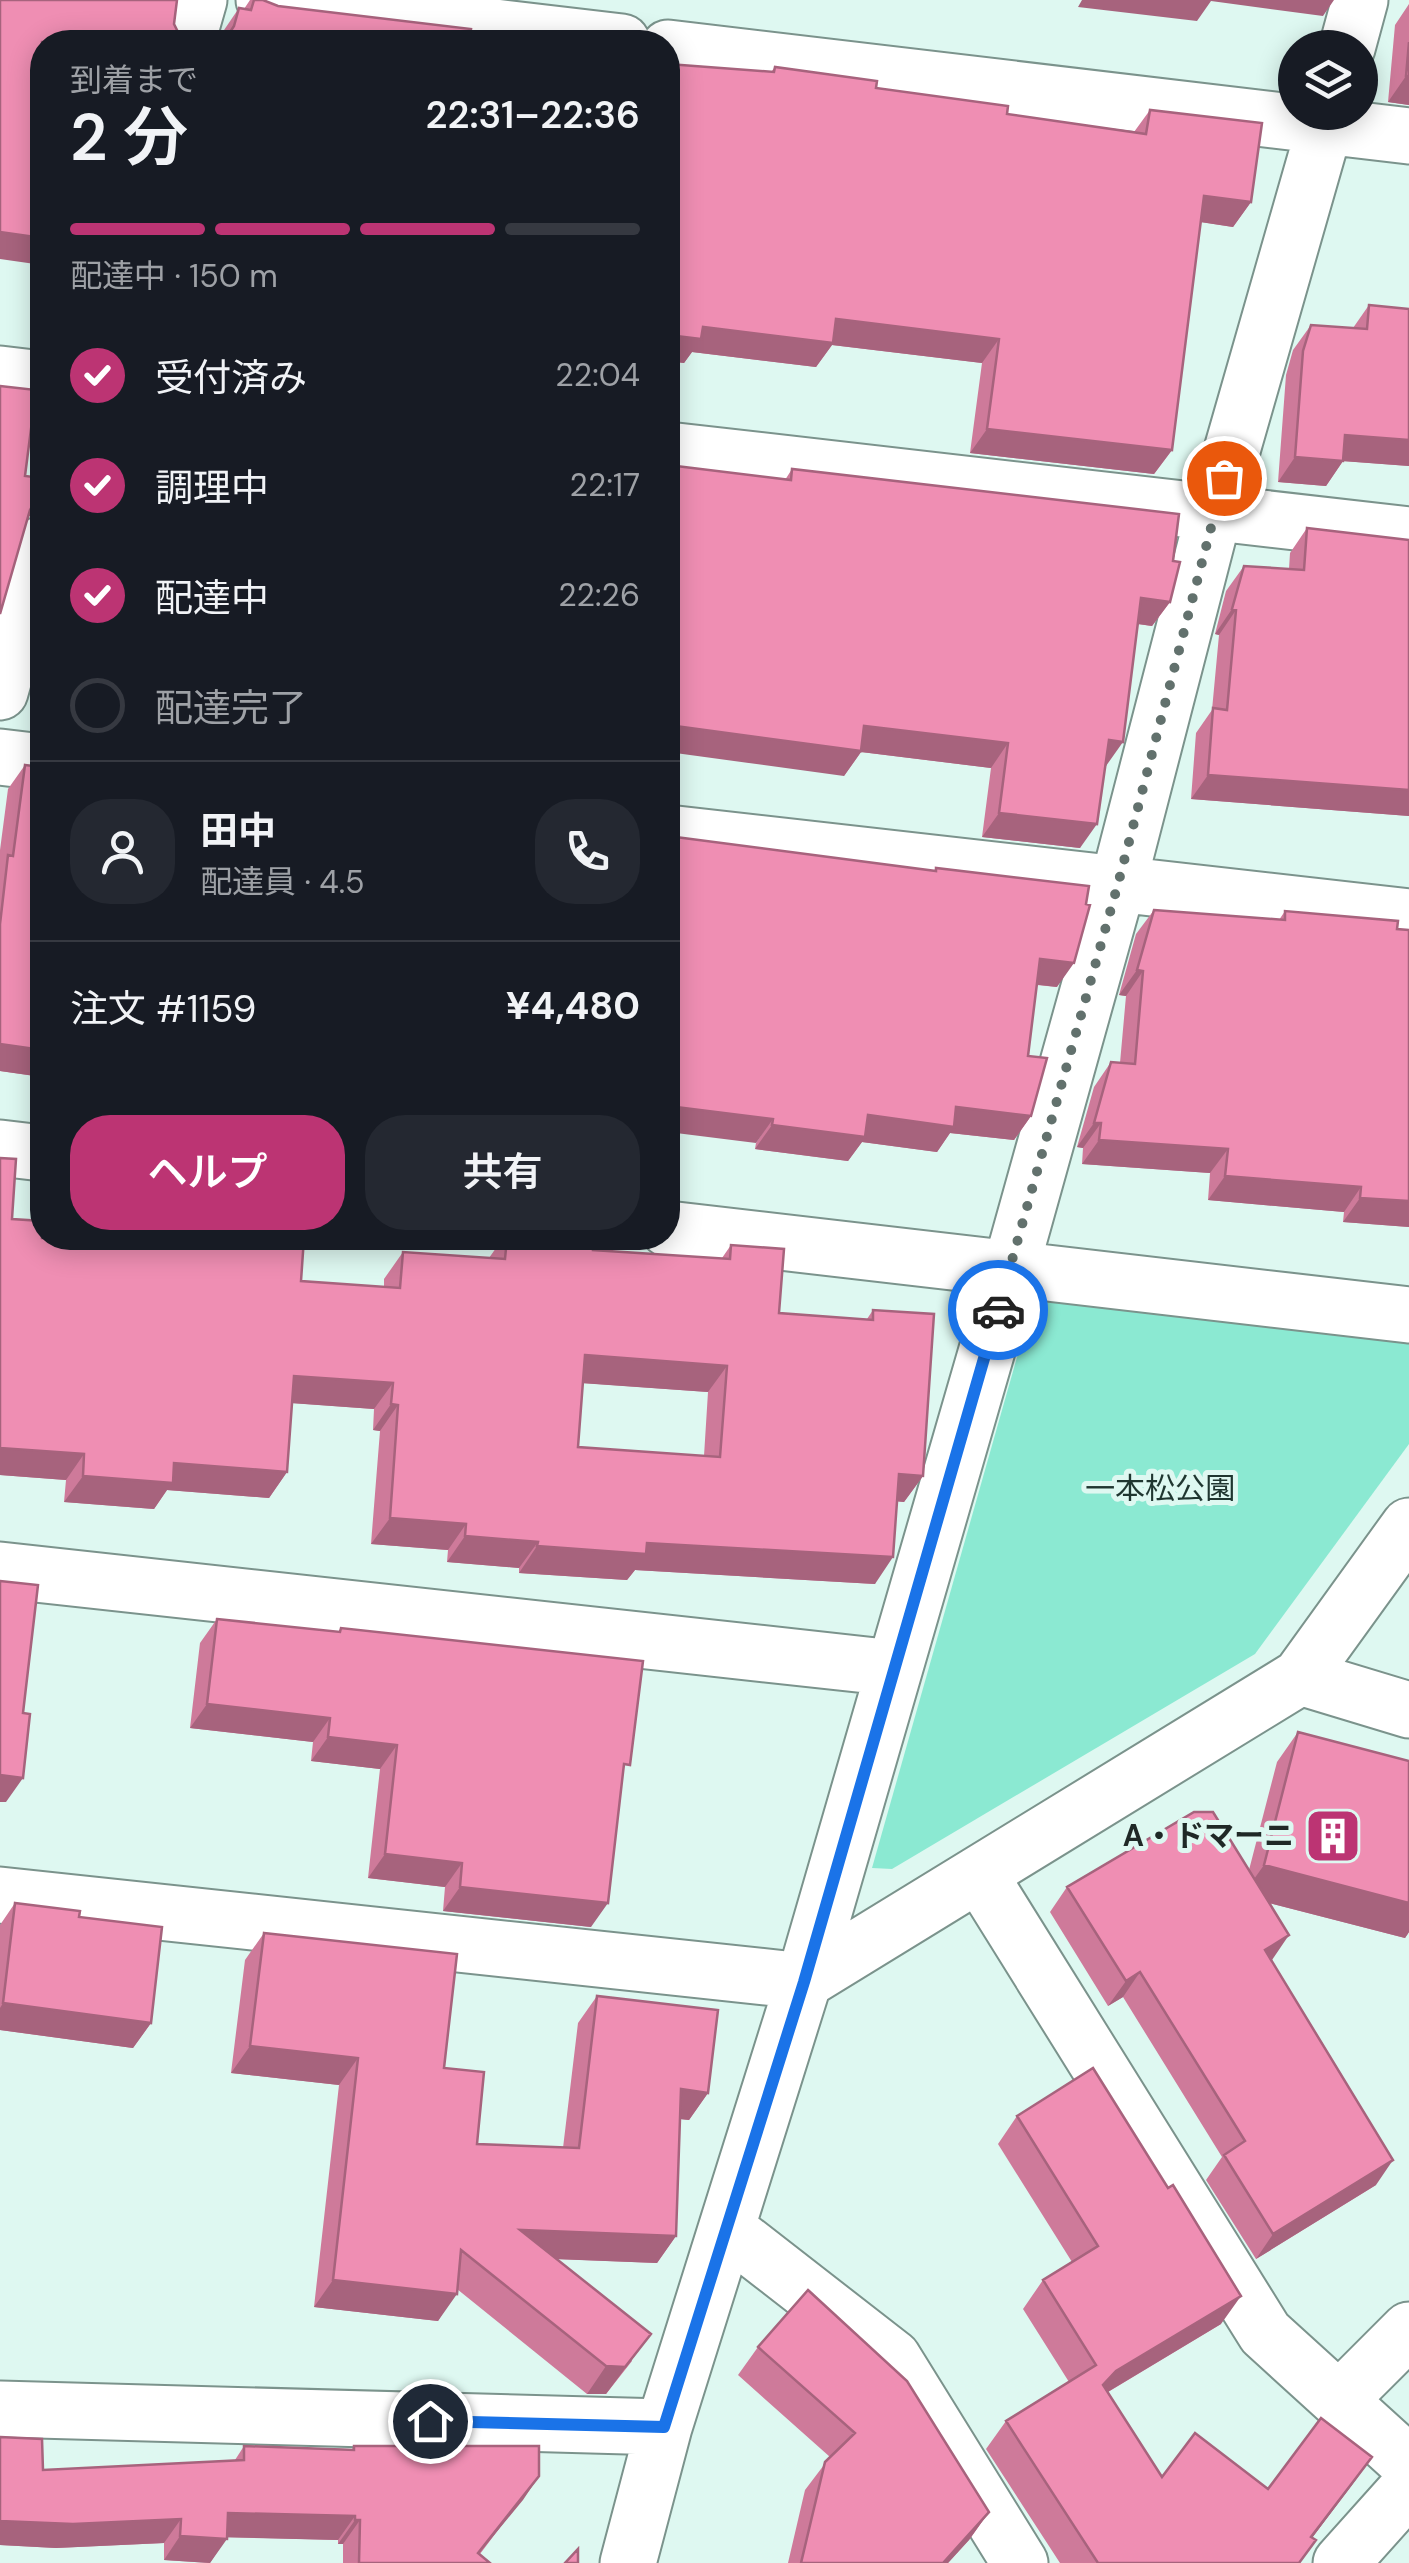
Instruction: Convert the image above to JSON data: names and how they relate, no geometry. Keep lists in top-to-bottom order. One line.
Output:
{"parks":["一本松公園"],"places":{"building":["A・ドマーニ"]},"page":{"heading":["2 分","到着まで","22:31–22:36"],"panel":["田中","配達員 · 4.5","注文 #1159","¥4,480"],"bar":"配達中 · 150 m","list":[["受付済み","22:04"],["調理中","22:17"],["配達中","22:26"],"配達完了"],"buttons":["ヘルプ","共有"]}}
